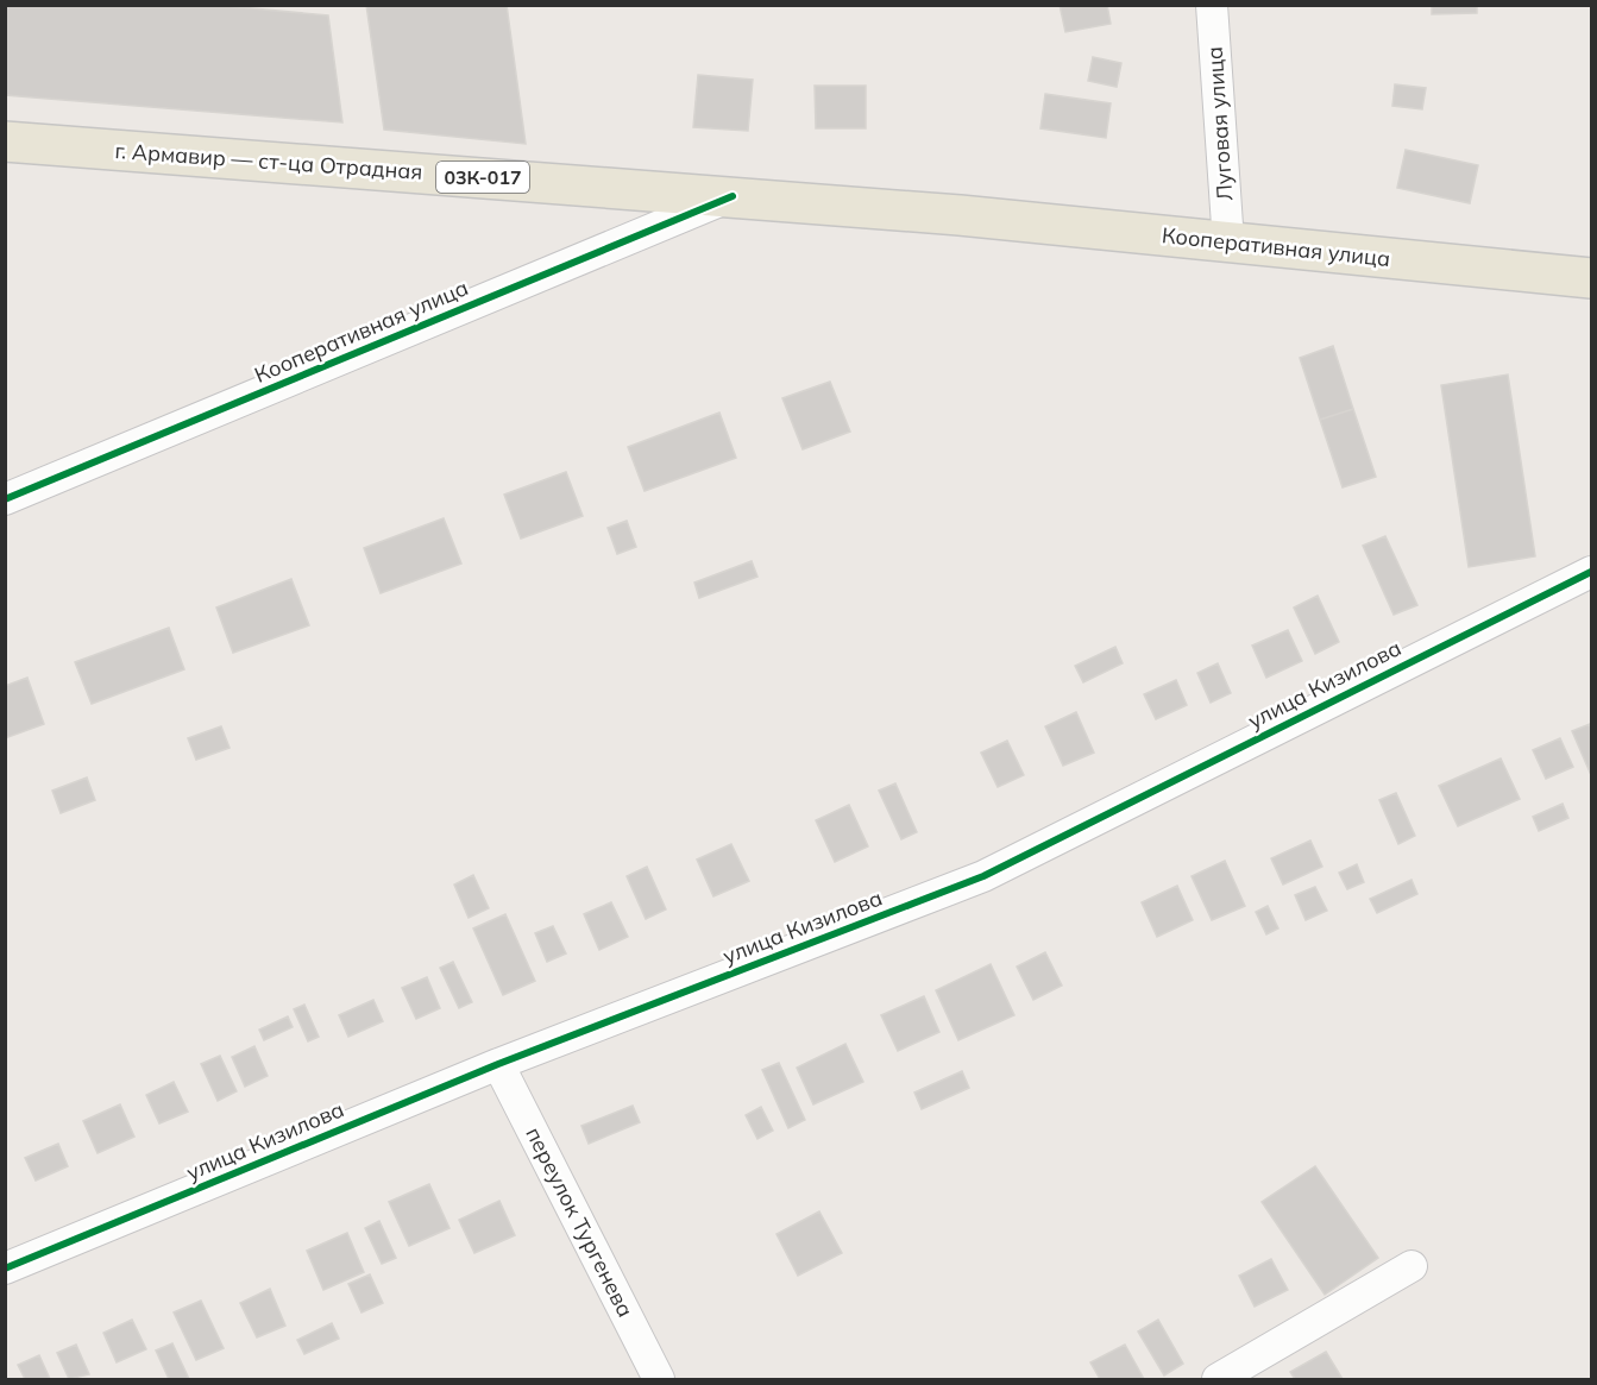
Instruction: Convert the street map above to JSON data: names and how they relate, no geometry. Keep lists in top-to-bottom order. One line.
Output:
{"streets":{"main road":["г. Армавир — ст-ца Отрадная","03К-017","Кооперативная улица"],"street":["Луговая улица","улица Кизилова","переулок Тургенева"]},"crossings":[["Луговая улица","Кооперативная улица"],["г. Армавир — ст-ца Отрадная","Кооперативная улица"],["улица Кизилова","переулок Тургенева"]]}
